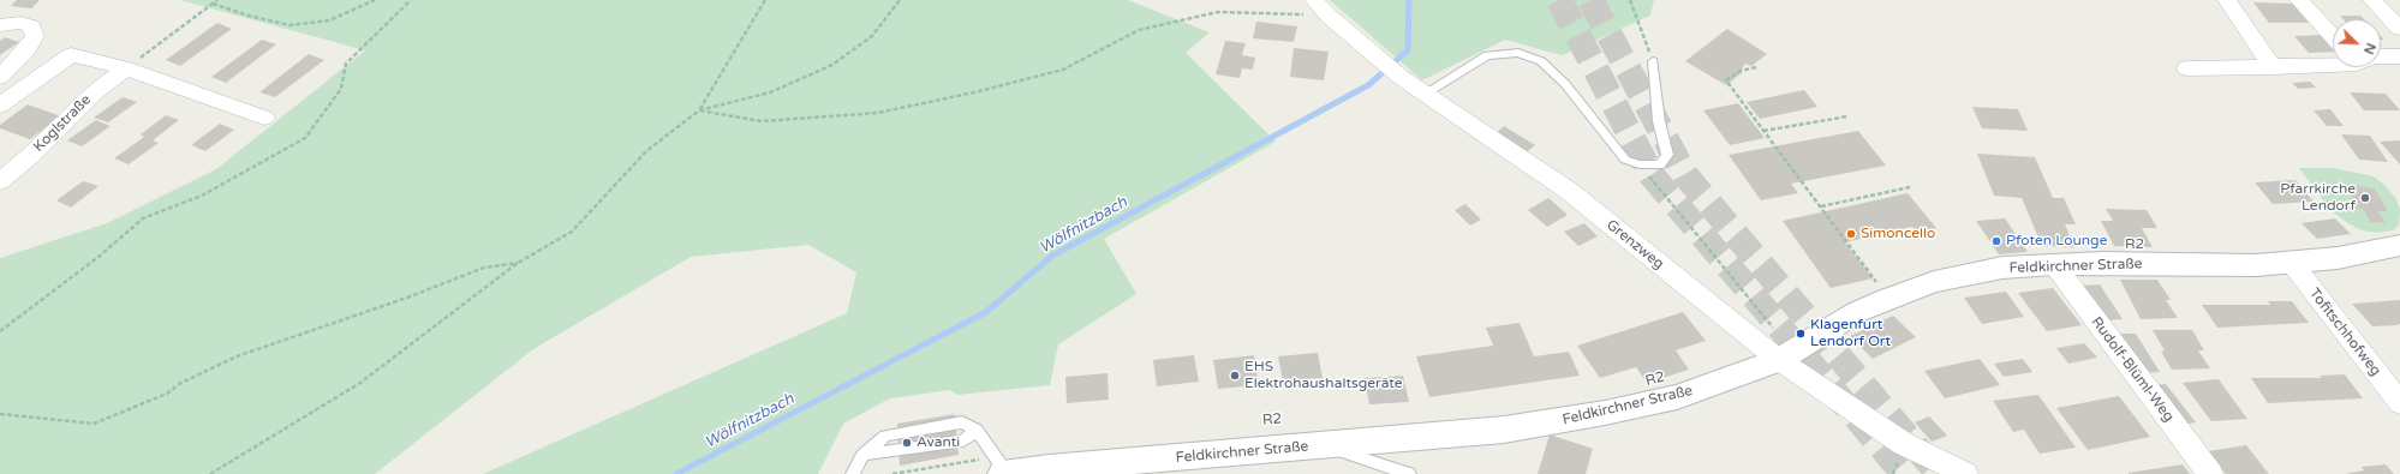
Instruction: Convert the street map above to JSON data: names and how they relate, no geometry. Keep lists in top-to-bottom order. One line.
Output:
{"streets":{"street":["Koglstraße","Grenzweg","Feldkirchner Straße","Tofitschhofweg","Rudolf-Blüml-Weg"]},"crossings":[["Grenzweg","Feldkirchner Straße"],["Feldkirchner Straße","Tofitschhofweg"],["Feldkirchner Straße","Rudolf-Blüml-Weg"]],"water":["Wölfnitzbach"],"places":["Pfarrkirche Lendorf","Simoncello","Pfoten Lounge","Klagenfurt Lendorf Ort","EHS Elektrohaushaltsgeräte","Avanti"],"north":"bottom right"}
